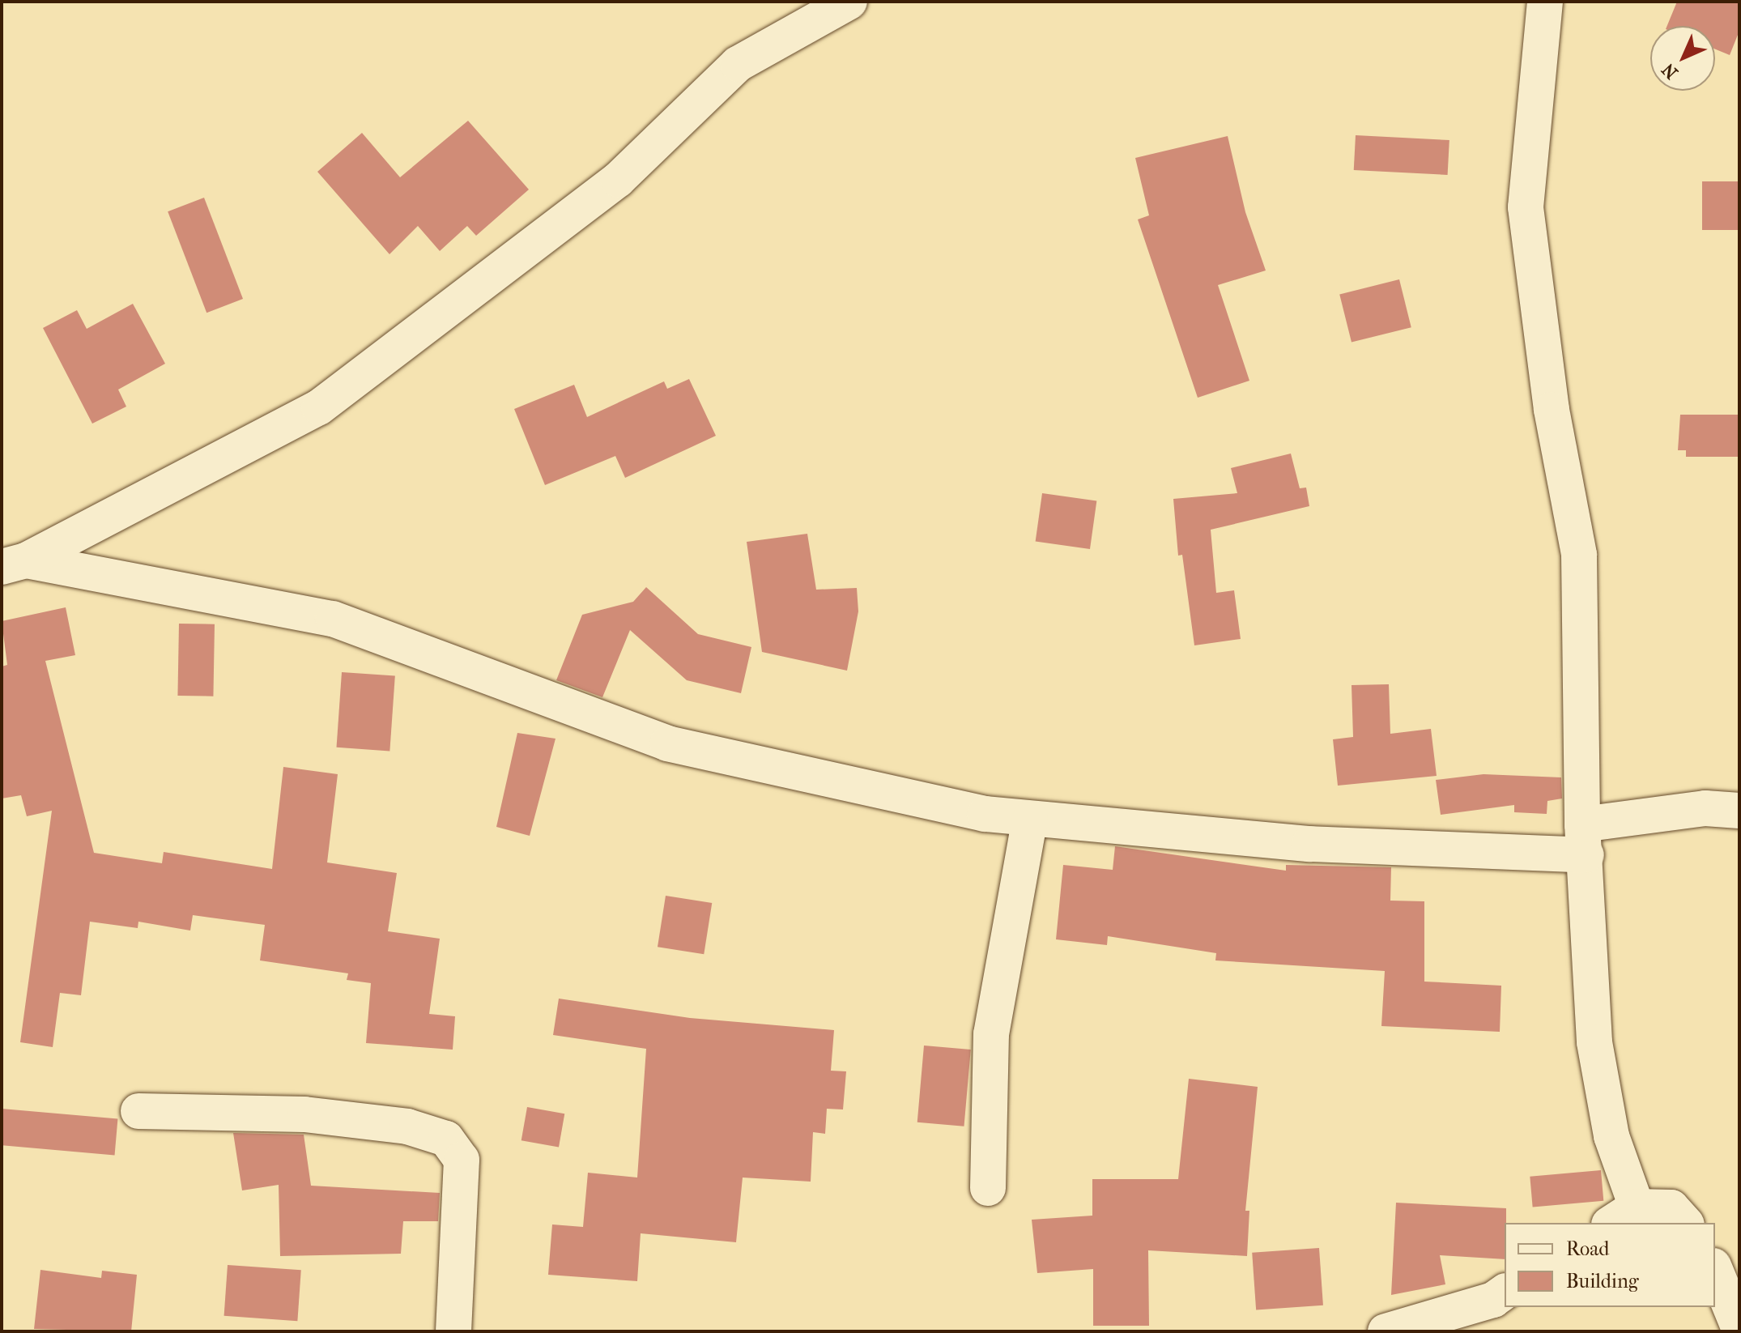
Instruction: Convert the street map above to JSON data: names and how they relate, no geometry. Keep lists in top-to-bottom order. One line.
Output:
{"legend":["Road","Building"],"north":"bottom left"}
